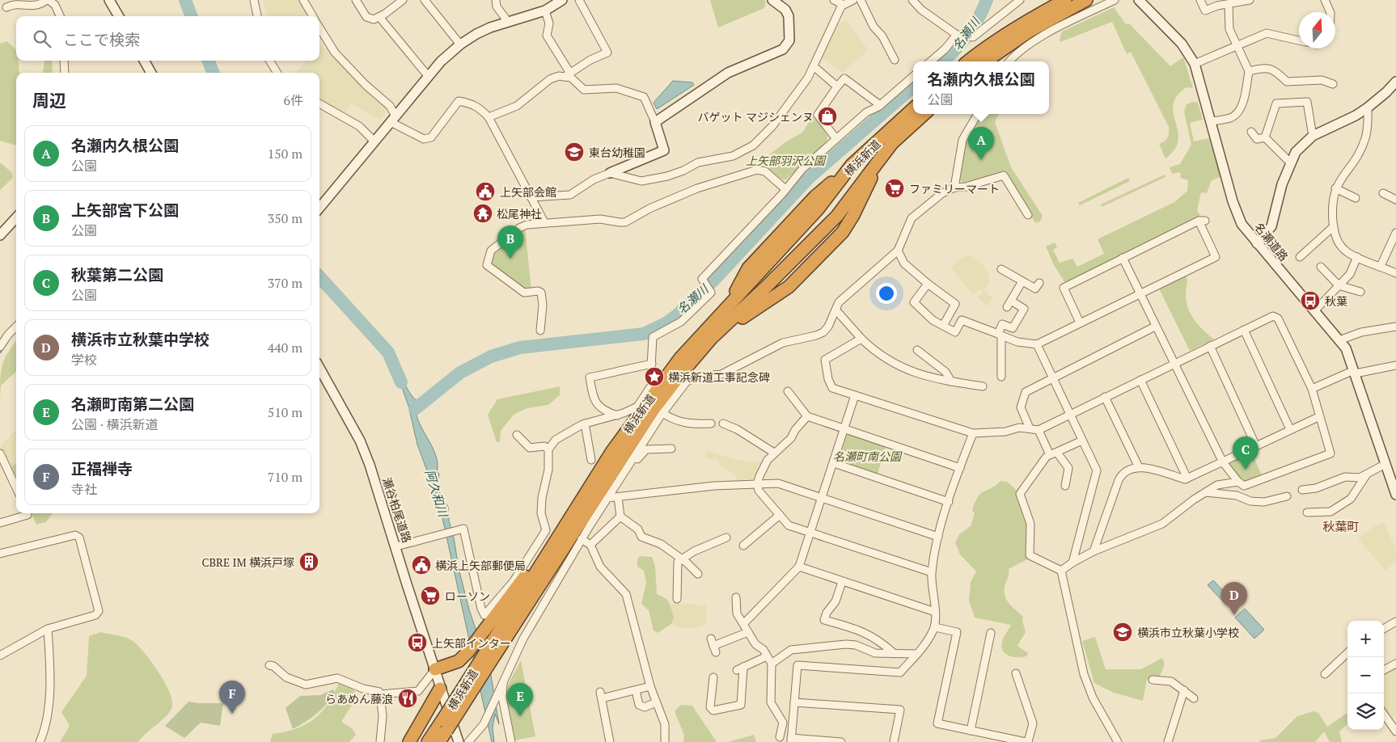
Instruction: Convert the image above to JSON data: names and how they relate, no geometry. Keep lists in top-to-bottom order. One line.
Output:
{"streets":{"highway":["横浜新道"],"street":["名瀬道路","瀬谷柏尾道路"]},"districts":["秋葉町"],"water":["名瀬川","阿久和川"],"parks":["上矢部羽沢公園","名瀬町南公園"],"places":{"shop":["バゲット マジシェンヌ"],"school or university":["東台幼稚園","横浜市立秋葉小学校"],"supermarket":["ファミリーマート","ローソン"],"public building":["上矢部会館","横浜上矢部郵便局"],"temple":["松尾神社"],"bus stop":["秋葉","上矢部インター"],"place":["横浜新道工事記念碑"],"building":["CBRE IM 横浜戸塚"],"restaurant":["らあめん藤浪"]},"north":"top","page":{"search":"ここで検索","popup":["名瀬内久根公園","公園"],"heading":["周辺","6件"],"list":[{"mark":"A","name":"名瀬内久根公園","note":"公園","value":"150 m"},{"mark":"B","name":"上矢部宮下公園","note":"公園","value":"350 m"},{"mark":"C","name":"秋葉第二公園","note":"公園","value":"370 m"},{"mark":"D","name":"横浜市立秋葉中学校","note":"学校","value":"440 m"},{"mark":"E","name":"名瀬町南第二公園","note":"公園 · 横浜新道","value":"510 m"},{"mark":"F","name":"正福禅寺","note":"寺社","value":"710 m"}],"pins":["A","B","C","D","F","E"],"map_buttons":["+","−"]}}
